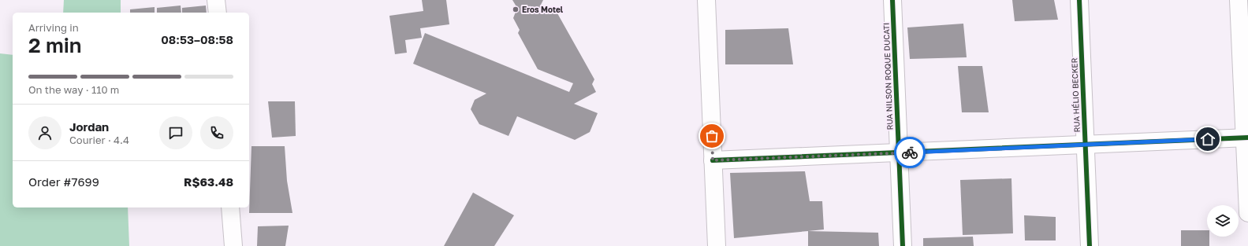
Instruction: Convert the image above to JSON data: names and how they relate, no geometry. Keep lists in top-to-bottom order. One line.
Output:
{"streets":{"street":["RUA NILSON ROQUE DUCATI","RUA HÉLIO BECKER"]},"places":["Eros Motel"],"page":{"heading":["2 min","Arriving in","08:53–08:58"],"panel":["Jordan","Courier · 4.4","Order #7699","R$63.48"],"bar":"On the way · 110 m"}}
